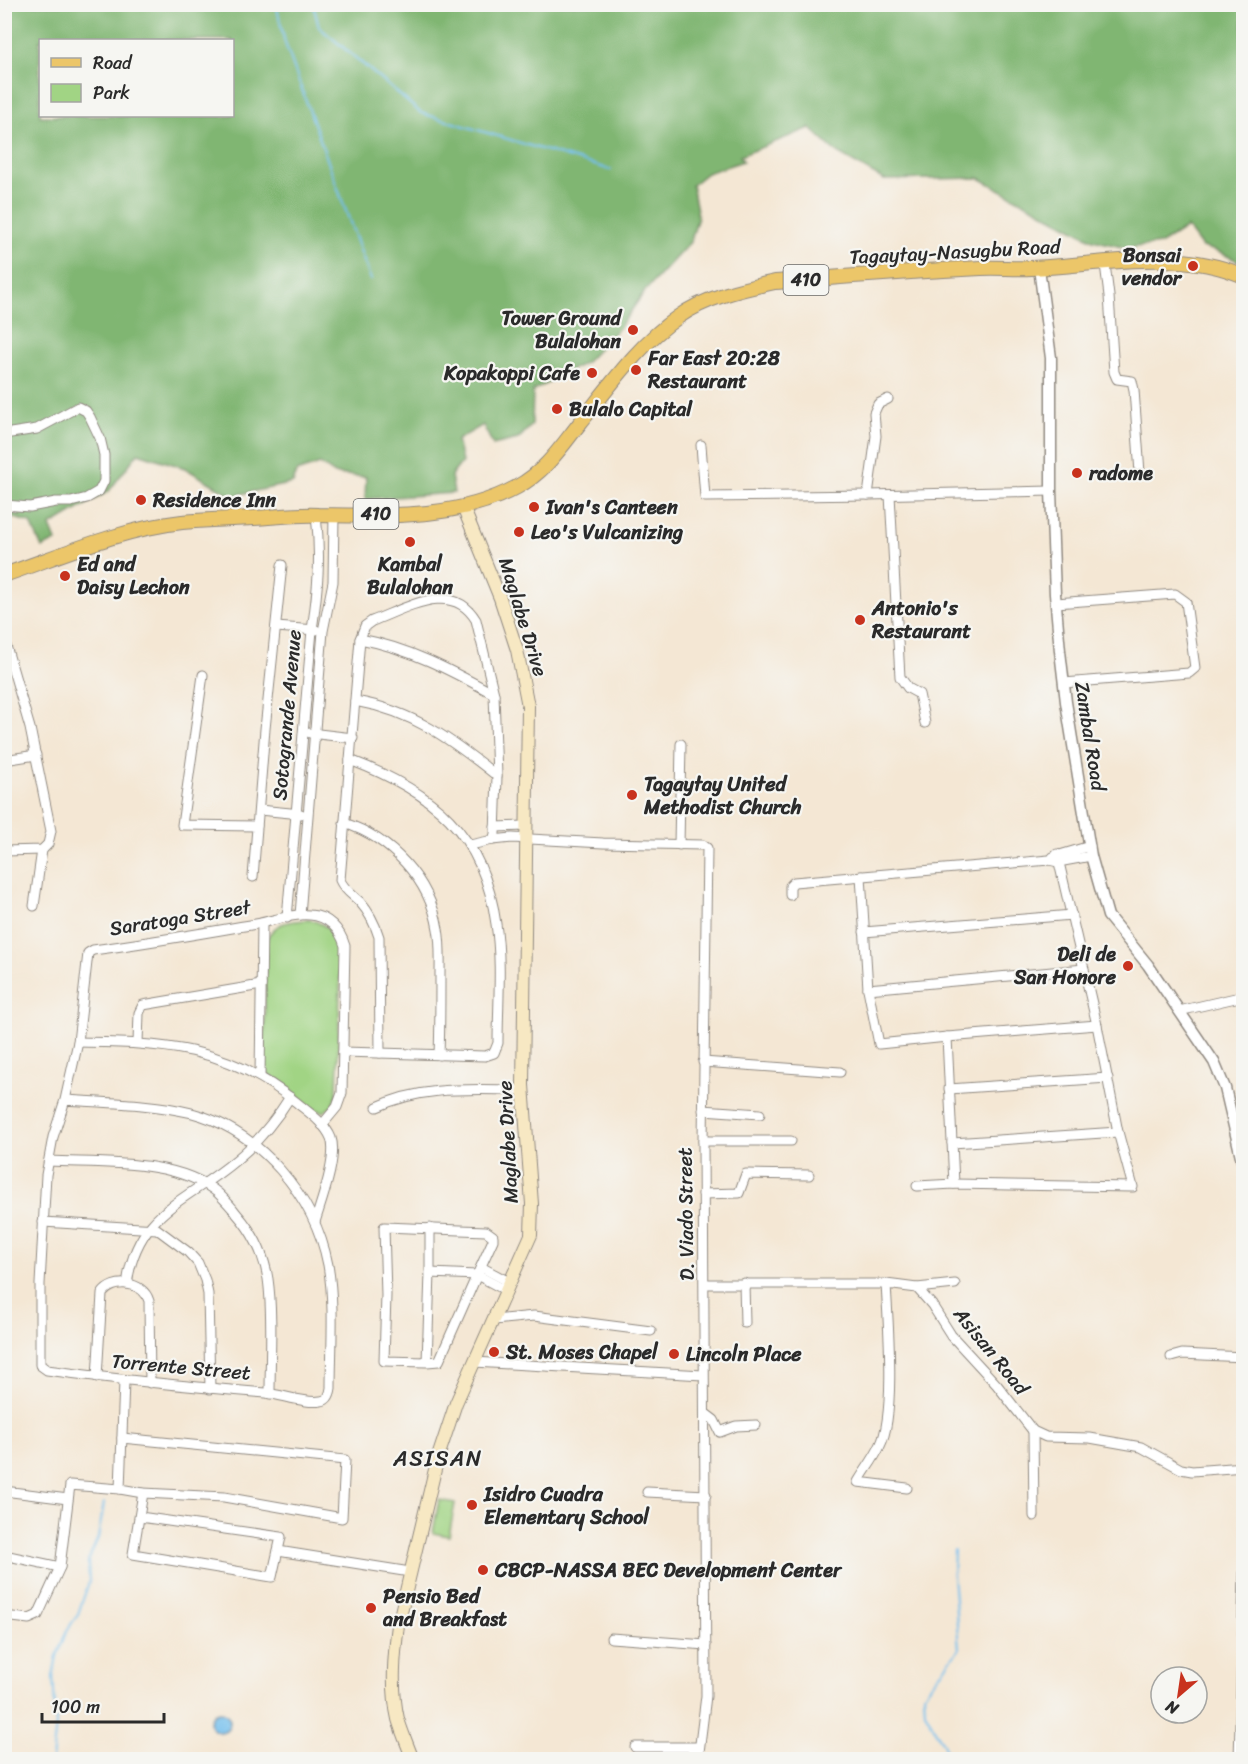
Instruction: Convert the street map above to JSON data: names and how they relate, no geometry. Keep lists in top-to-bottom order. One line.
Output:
{"streets":{"main road":["Tagaytay-Nasugbu Road","410","Maglabe Drive"],"street":["Sotogrande Avenue","Zambal Road","Saratoga Street","D. Viado Street","Asisan Road","Torrente Street"]},"crossings":[["Tagaytay-Nasugbu Road","Maglabe Drive"],["Tagaytay-Nasugbu Road","Sotogrande Avenue"],["Tagaytay-Nasugbu Road","Zambal Road"],["Maglabe Drive","D. Viado Street"],["Sotogrande Avenue","Saratoga Street"],["Saratoga Street","Torrente Street"]],"districts":["ASISAN"],"places":["Bonsai vendor","Tower Ground Bulalohan","Far East 20:28 Restaurant","Kopakoppi Cafe","Bulalo Capital","radome","Residence Inn","Ivan's Canteen","Leo's Vulcanizing","Kambal Bulalohan","Ed and Daisy Lechon","Antonio's Restaurant","Tagaytay United Methodist Church","Deli de San Honore","St. Moses Chapel","Lincoln Place","Isidro Cuadra Elementary School","CBCP-NASSA BEC Development Center","Pensio Bed and Breakfast"],"legend":["Road","Park"],"scale_bar":"100 m","north":"bottom left"}
